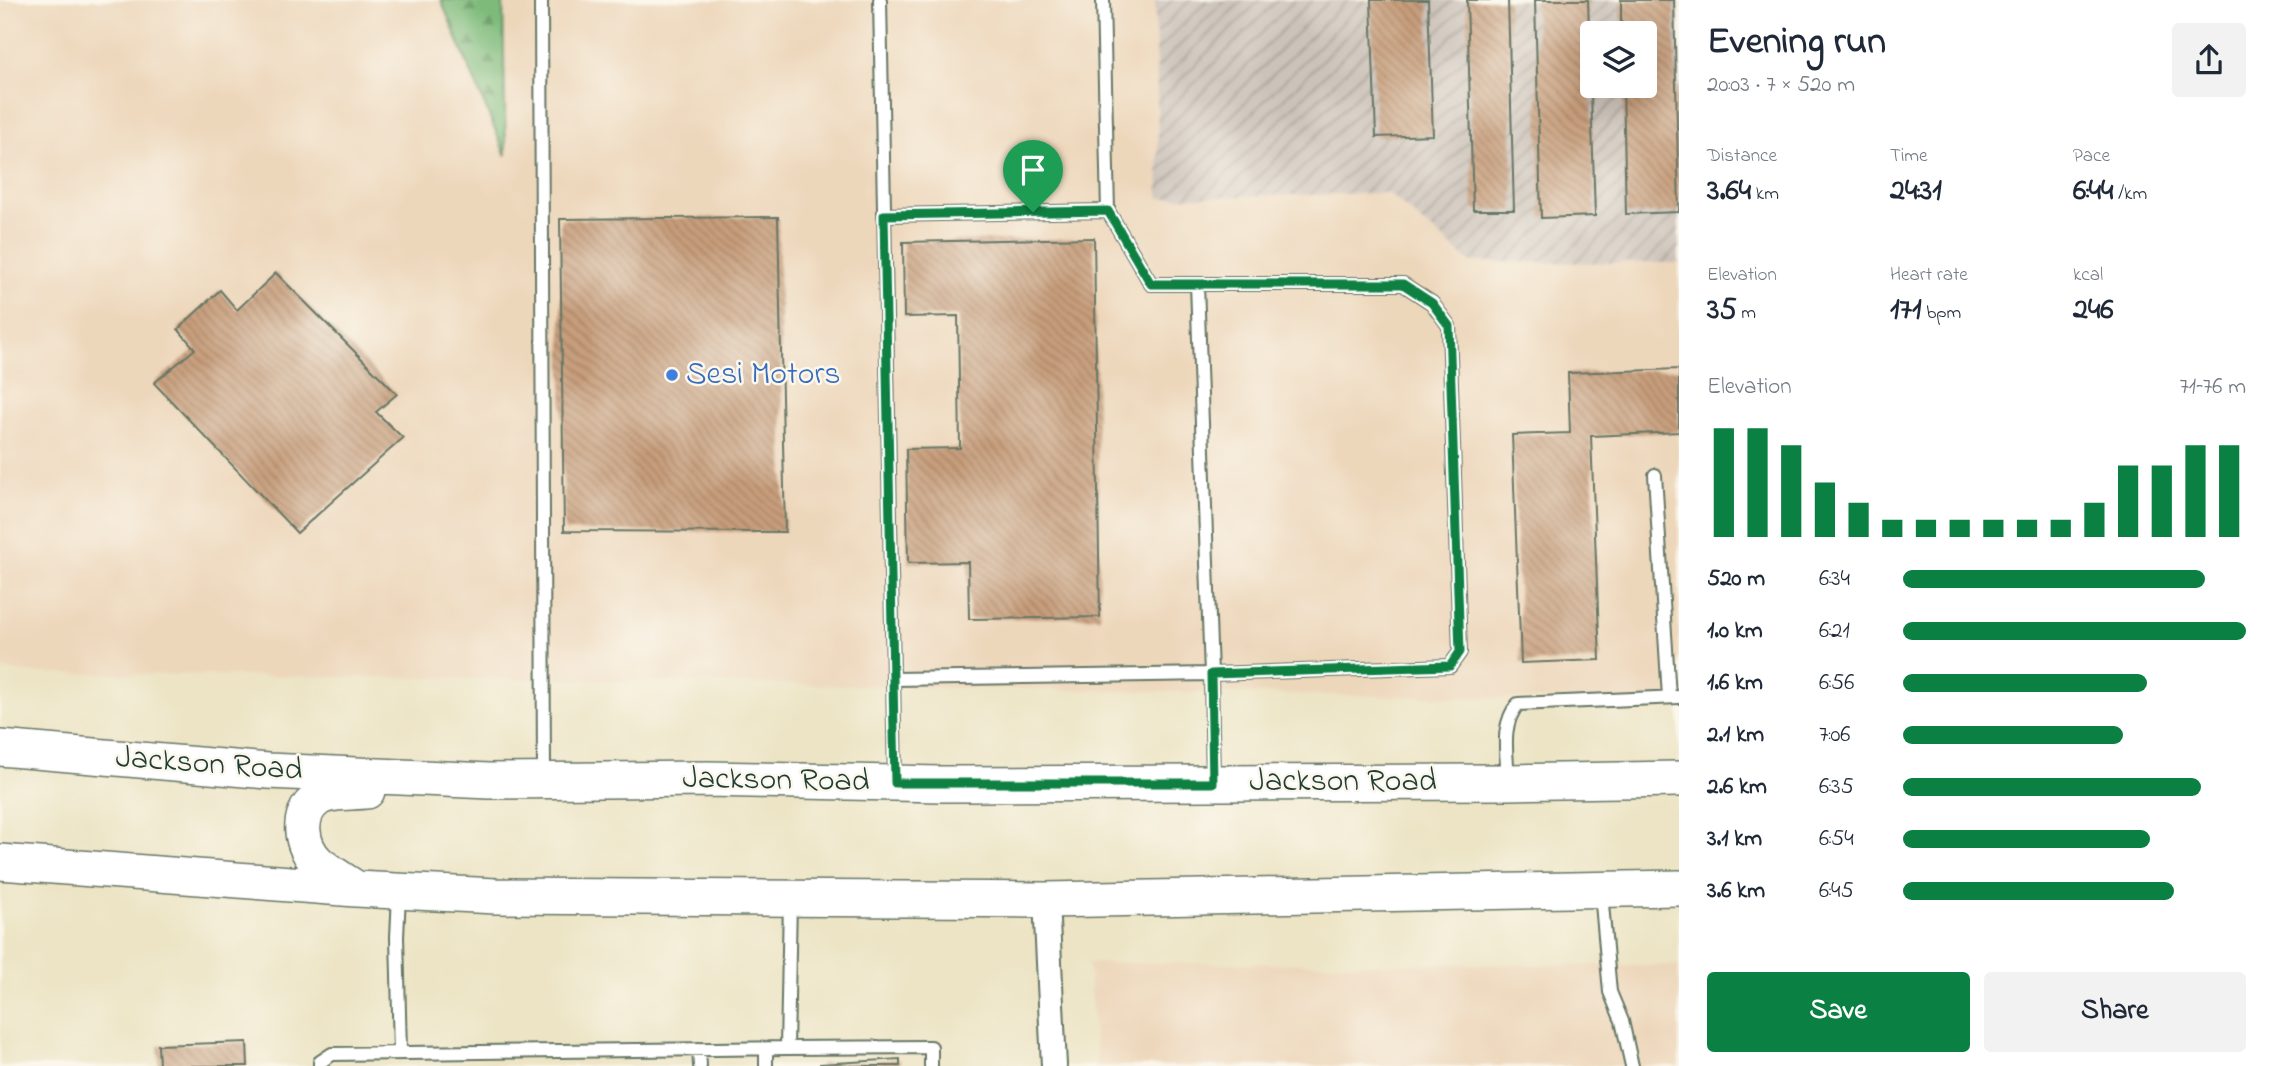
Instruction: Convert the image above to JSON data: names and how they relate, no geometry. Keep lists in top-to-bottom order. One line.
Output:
{"streets":{"main road":["Jackson Road"]},"places":["Sesi Motors"],"page":{"heading":["Evening run","20:03 · 7 × 520 m"],"stats":[["Distance","3.64 km"],["Time","24:31"],["Pace","6:44 /km"],["Elevation","35 m"],["Heart rate","171 bpm"],["kcal","246"]],"chart":["Elevation","71–76 m"],"list":[{"name":"520 m","note":"6:34"},{"name":"1.0 km","note":"6:21"},{"name":"1.6 km","note":"6:56"},{"name":"2.1 km","note":"7:06"},{"name":"2.6 km","note":"6:35"},{"name":"3.1 km","note":"6:54"},{"name":"3.6 km","note":"6:45"}],"buttons":["Save","Share"]}}
